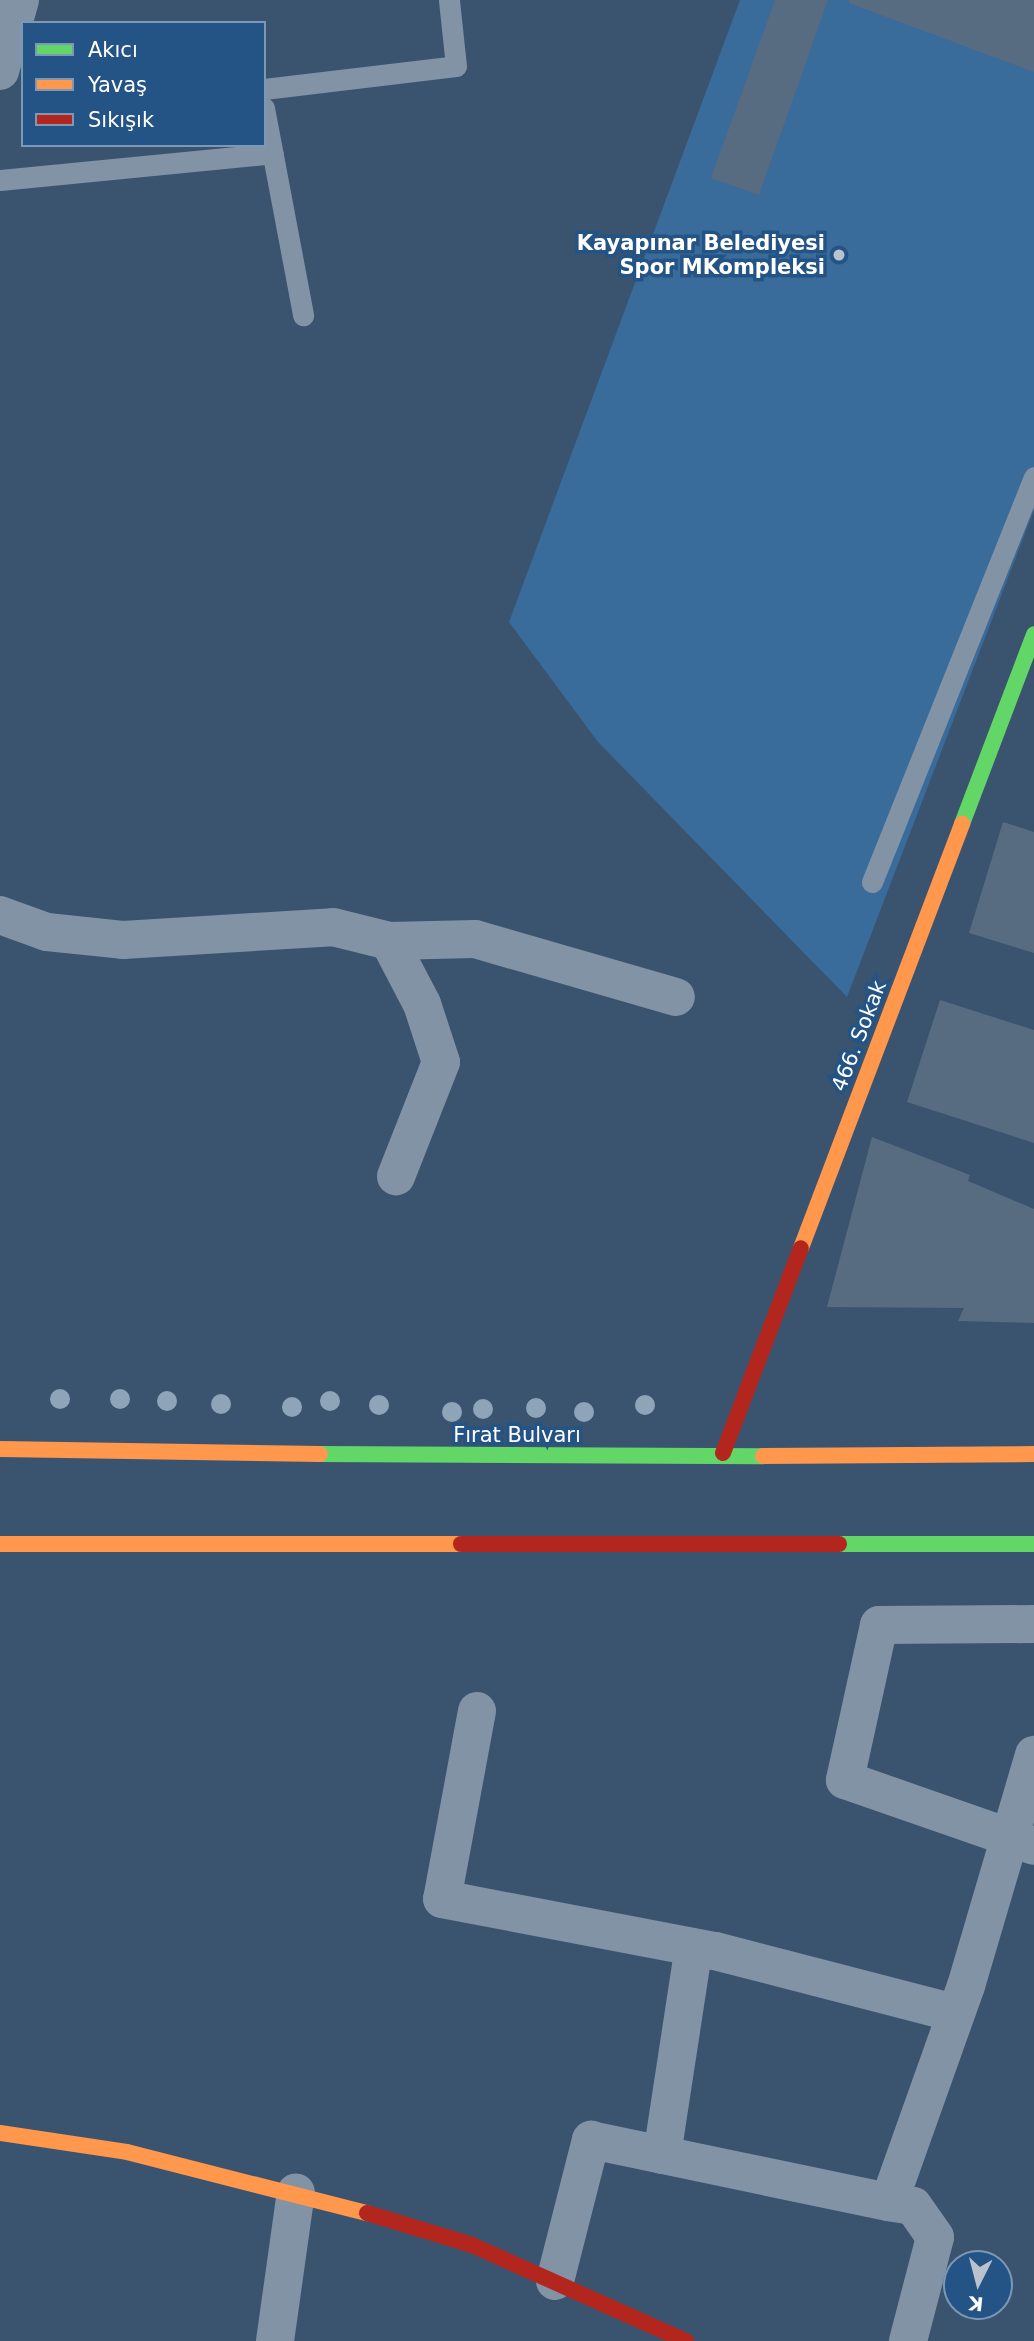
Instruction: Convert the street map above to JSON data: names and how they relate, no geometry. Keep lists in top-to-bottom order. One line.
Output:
{"streets":{"main road":["466. Sokak","Fırat Bulvarı"]},"crossings":[["466. Sokak","Fırat Bulvarı"]],"places":["Kayapınar Belediyesi Spor MKompleksi"],"legend":["Akıcı","Yavaş","Sıkışık"],"north":"bottom"}
